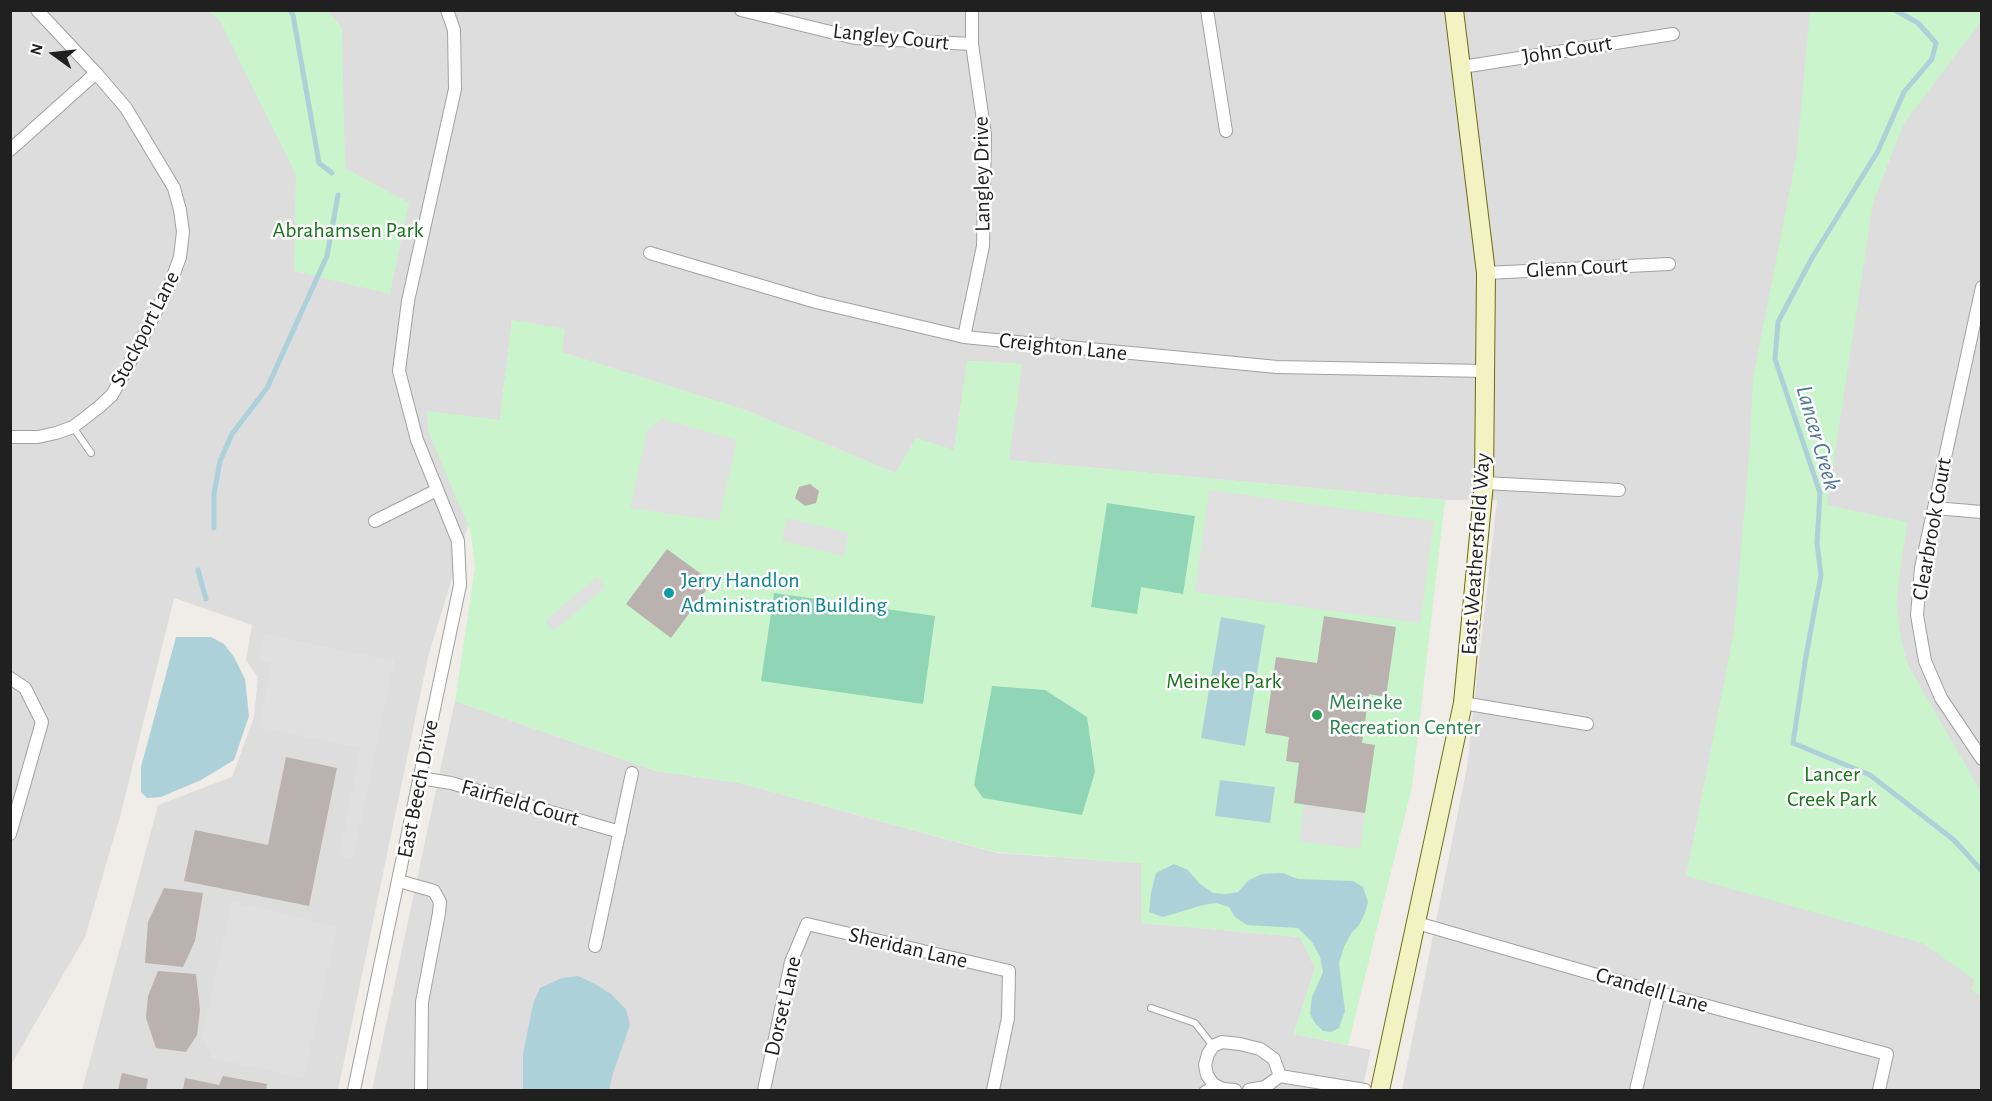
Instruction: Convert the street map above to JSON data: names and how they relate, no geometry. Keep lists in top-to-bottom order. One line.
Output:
{"streets":{"street":["Langley Court","John Court","Langley Drive","Glenn Court","Stockport Lane","Creighton Lane","Clearbrook Court","East Weathersfield Way","East Beech Drive","Fairfield Court","Sheridan Lane","Crandell Lane","Dorset Lane"]},"crossings":[["Langley Court","Langley Drive"],["John Court","East Weathersfield Way"],["Langley Drive","Creighton Lane"],["Glenn Court","East Weathersfield Way"],["Creighton Lane","East Weathersfield Way"],["East Weathersfield Way","Crandell Lane"],["East Beech Drive","Fairfield Court"],["Sheridan Lane","Dorset Lane"]],"water":["Lancer Creek"],"parks":["Abrahamsen Park","Meineke Park","Lancer Creek Park"],"places":["Jerry Handlon Administration Building","Meineke Recreation Center"],"north":"left"}
